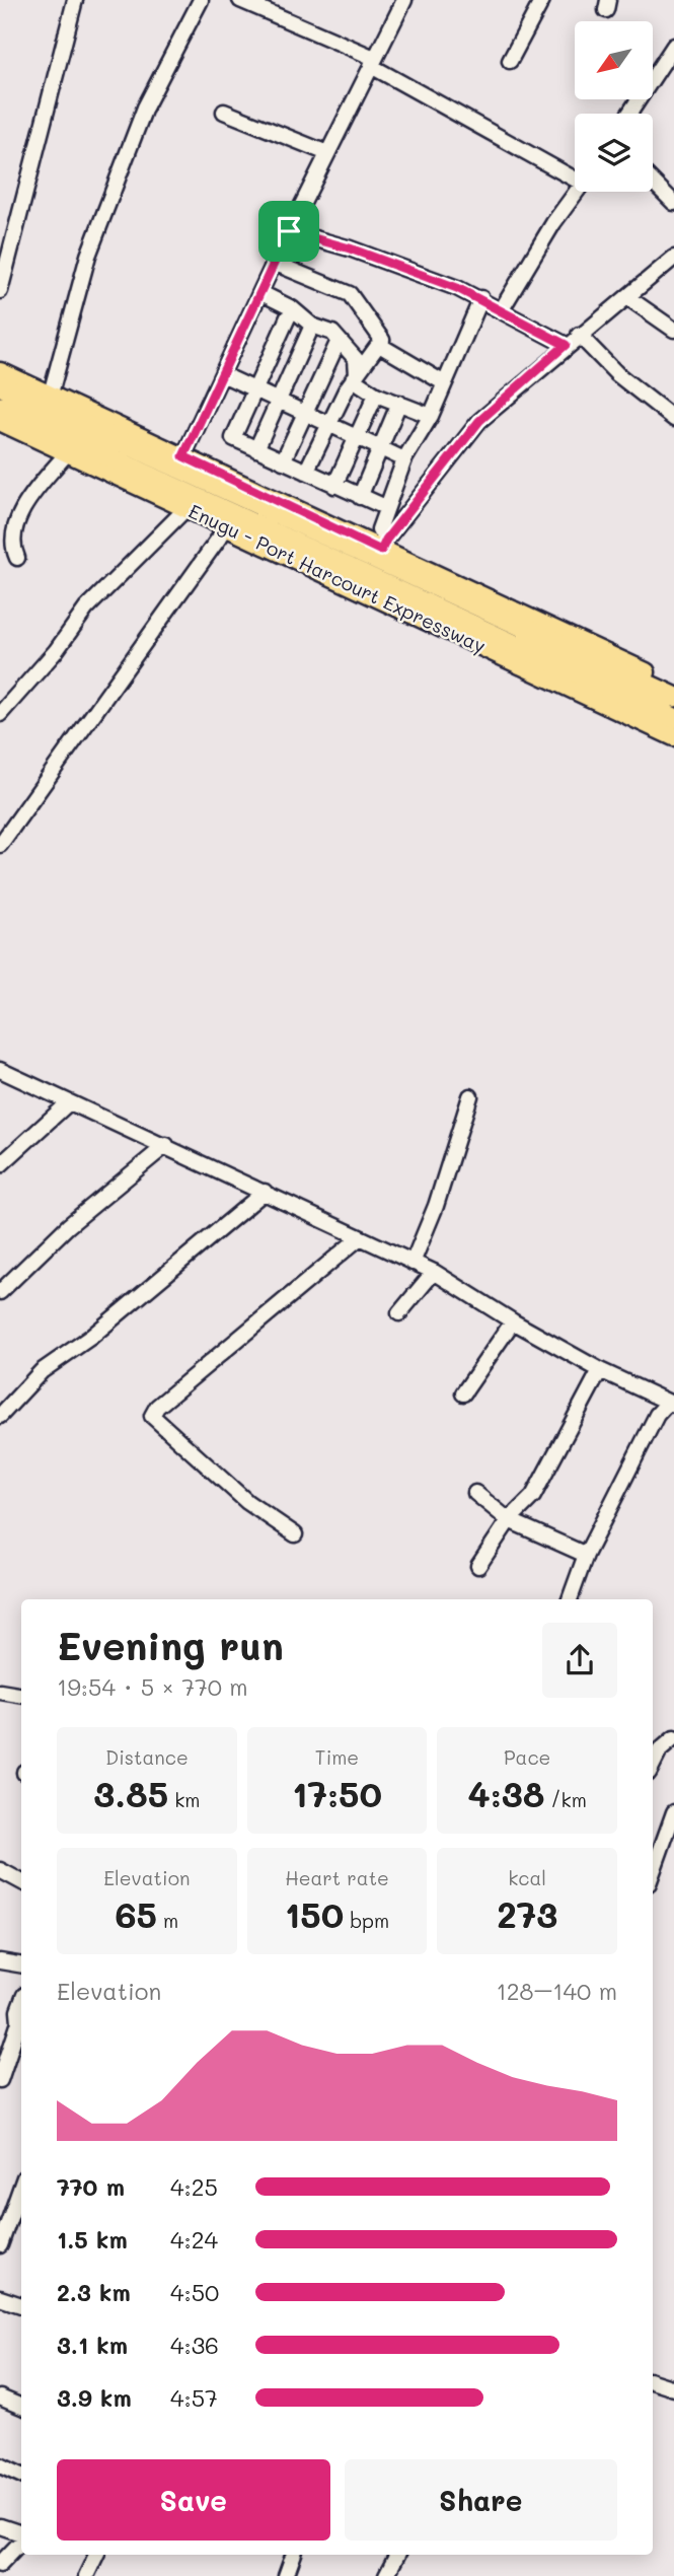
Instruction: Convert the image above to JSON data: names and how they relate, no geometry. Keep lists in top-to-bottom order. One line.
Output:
{"streets":{"highway":["Enugu - Port Harcourt Expressway"]},"north":"bottom left","page":{"heading":["Evening run","19:54 · 5 × 770 m"],"stats":[["Distance","3.85 km"],["Time","17:50"],["Pace","4:38 /km"],["Elevation","65 m"],["Heart rate","150 bpm"],["kcal","273"]],"chart":["Elevation","128–140 m"],"list":[{"name":"770 m","note":"4:25"},{"name":"1.5 km","note":"4:24"},{"name":"2.3 km","note":"4:50"},{"name":"3.1 km","note":"4:36"},{"name":"3.9 km","note":"4:57"}],"buttons":["Save","Share"]}}
